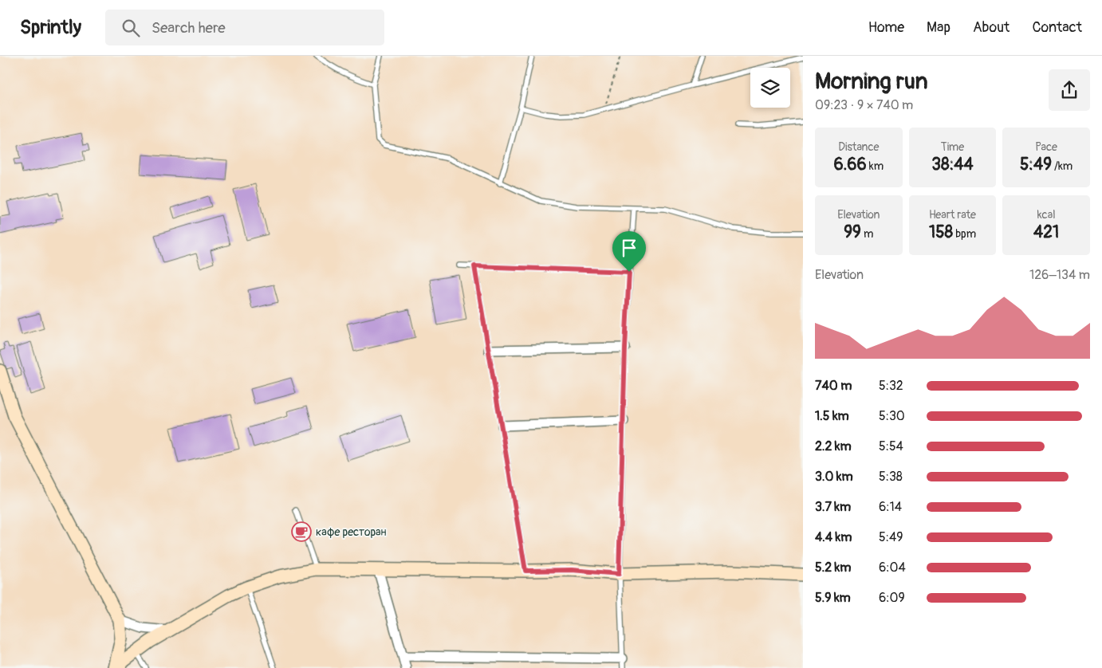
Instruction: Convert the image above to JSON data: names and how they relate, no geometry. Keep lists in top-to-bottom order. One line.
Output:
{"places":{"cafe":["кафе ресторан"]},"page":{"header":"Sprintly","search":"Search here","nav":["Home","Map","About","Contact"],"heading":["Morning run","09:23 · 9 × 740 m"],"stats":[["Distance","6.66 km"],["Time","38:44"],["Pace","5:49 /km"],["Elevation","99 m"],["Heart rate","158 bpm"],["kcal","421"]],"chart":["Elevation","126–134 m"],"list":[{"name":"740 m","note":"5:32"},{"name":"1.5 km","note":"5:30"},{"name":"2.2 km","note":"5:54"},{"name":"3.0 km","note":"5:38"},{"name":"3.7 km","note":"6:14"},{"name":"4.4 km","note":"5:49"},{"name":"5.2 km","note":"6:04"},{"name":"5.9 km","note":"6:09"}]}}
